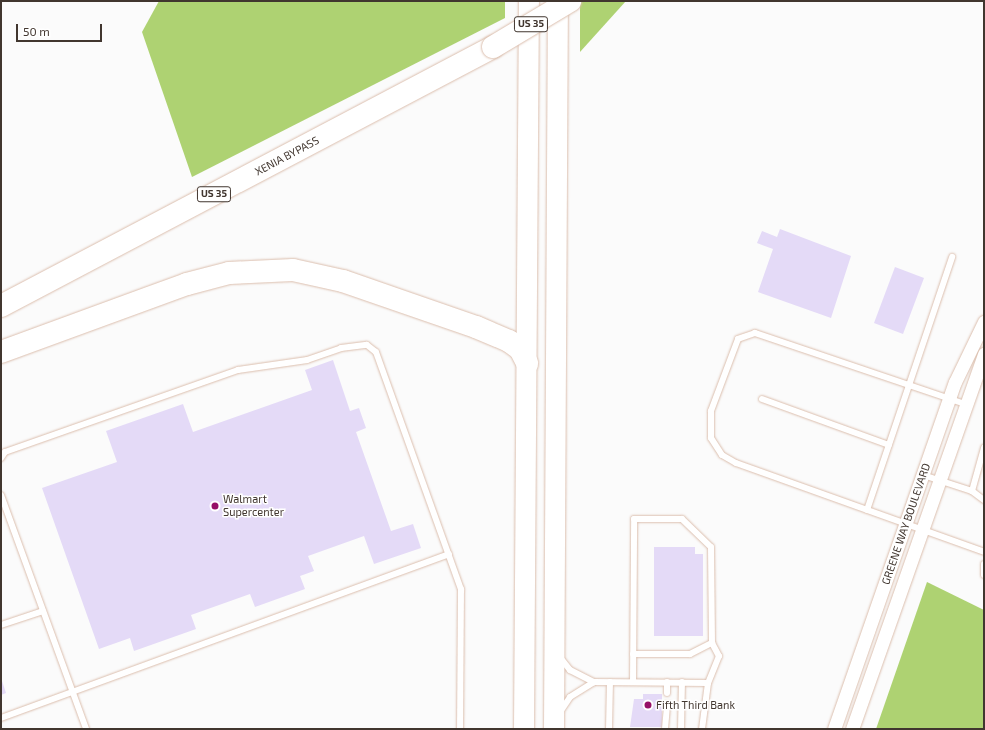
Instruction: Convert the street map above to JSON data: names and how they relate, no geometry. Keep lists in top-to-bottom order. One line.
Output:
{"streets":{"highway":["US 35","XENIA BYPASS"],"street":["GREENE WAY BOULEVARD"]},"places":["Walmart Supercenter","Fifth Third Bank"],"scale_bar":"50 m"}
